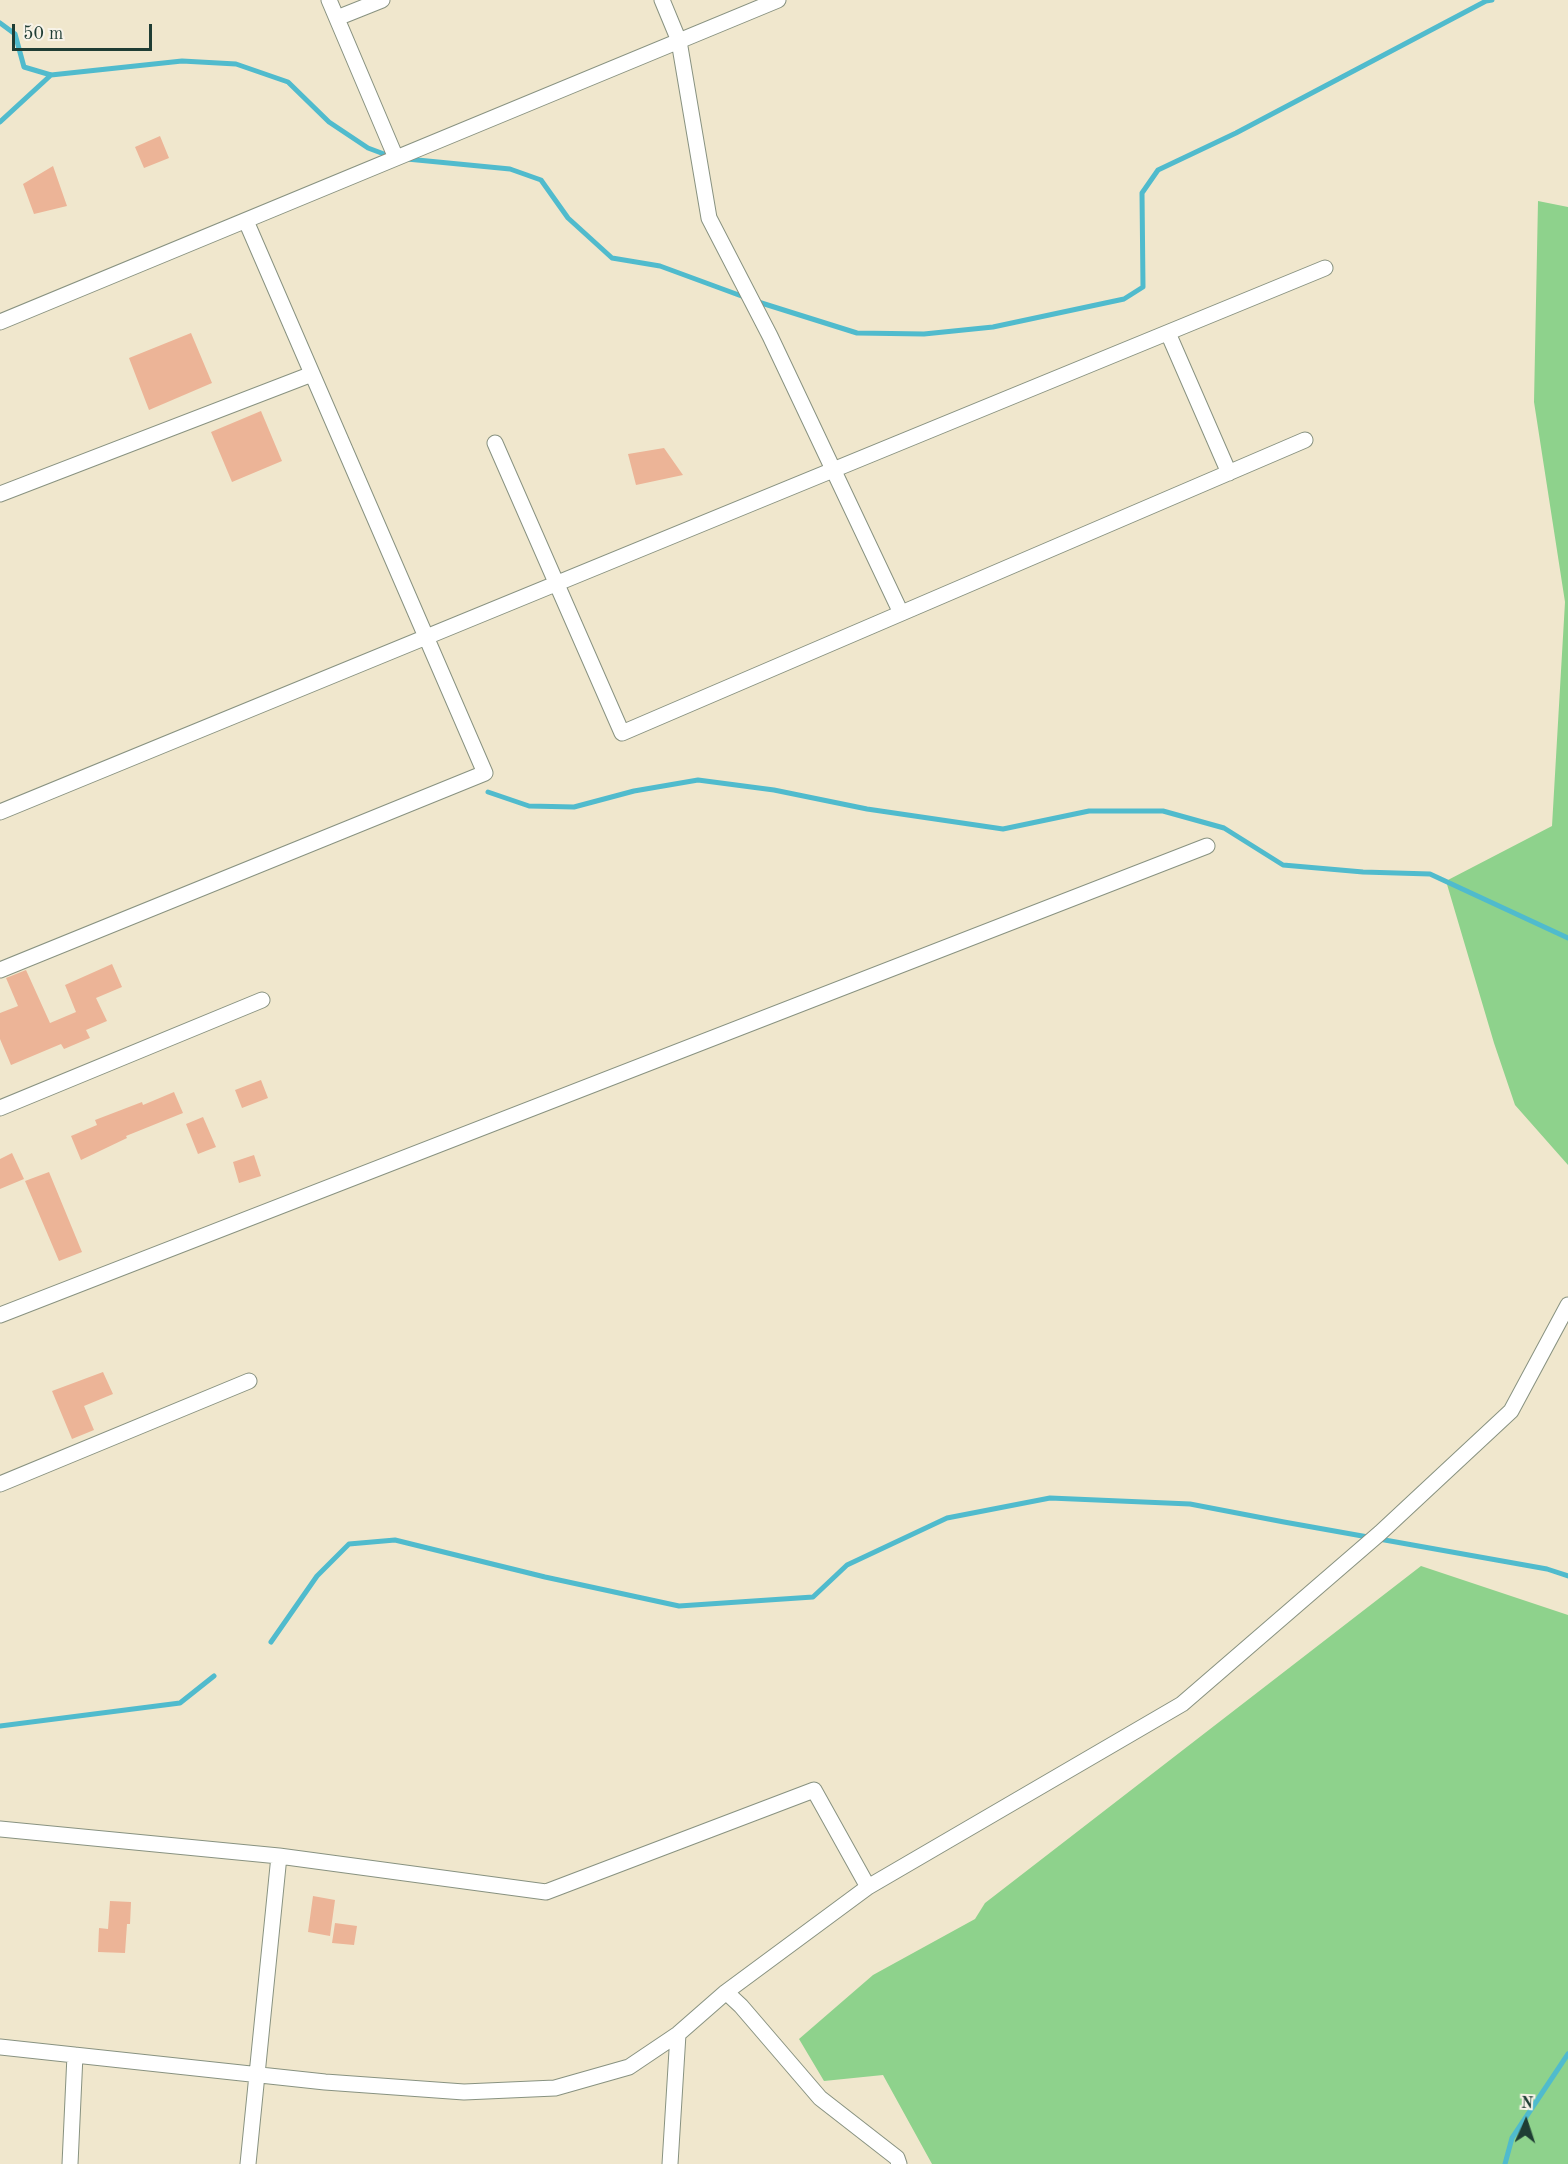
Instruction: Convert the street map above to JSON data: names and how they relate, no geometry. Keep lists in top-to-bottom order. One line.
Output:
{"scale_bar":"50 m","north":"top"}
